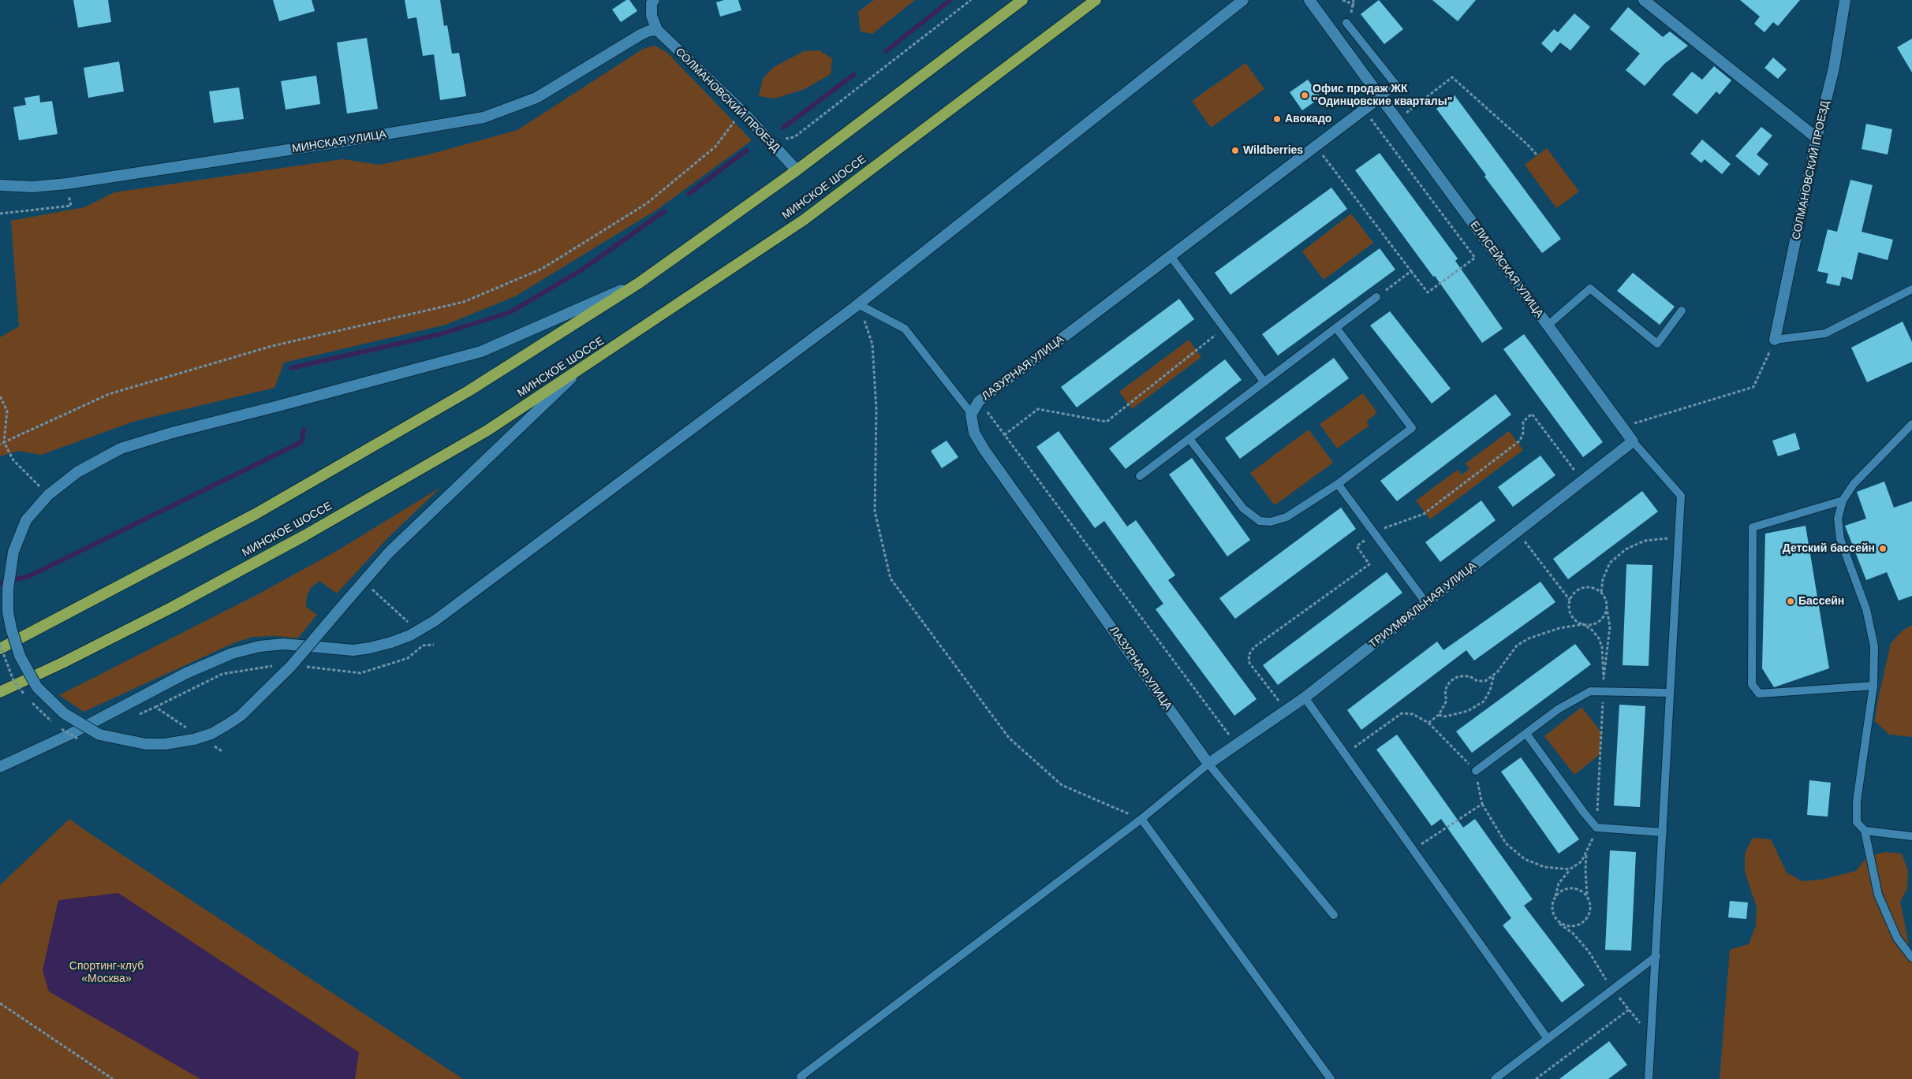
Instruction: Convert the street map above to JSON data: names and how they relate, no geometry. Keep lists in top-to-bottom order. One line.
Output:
{"streets":{"highway":["МИНСКОЕ ШОССЕ"],"street":["СОЛМАНОВСКИЙ ПРОЕЗД","МИНСКАЯ УЛИЦА","ЕЛИСЕЙСКАЯ УЛИЦА","ЛАЗУРНАЯ УЛИЦА","ТРИУМФАЛЬНАЯ УЛИЦА"]},"crossings":[["СОЛМАНОВСКИЙ ПРОЕЗД","МИНСКАЯ УЛИЦА"],["ЕЛИСЕЙСКАЯ УЛИЦА","ЛАЗУРНАЯ УЛИЦА"],["ЕЛИСЕЙСКАЯ УЛИЦА","ТРИУМФАЛЬНАЯ УЛИЦА"],["ЛАЗУРНАЯ УЛИЦА","ТРИУМФАЛЬНАЯ УЛИЦА"]],"parks":["Спортинг-клуб «Москва»"],"places":["Офис продаж ЖК \"Одинцовские кварталы\"","Авокадо","Wildberries","Детский бассейн","Бассейн"]}
